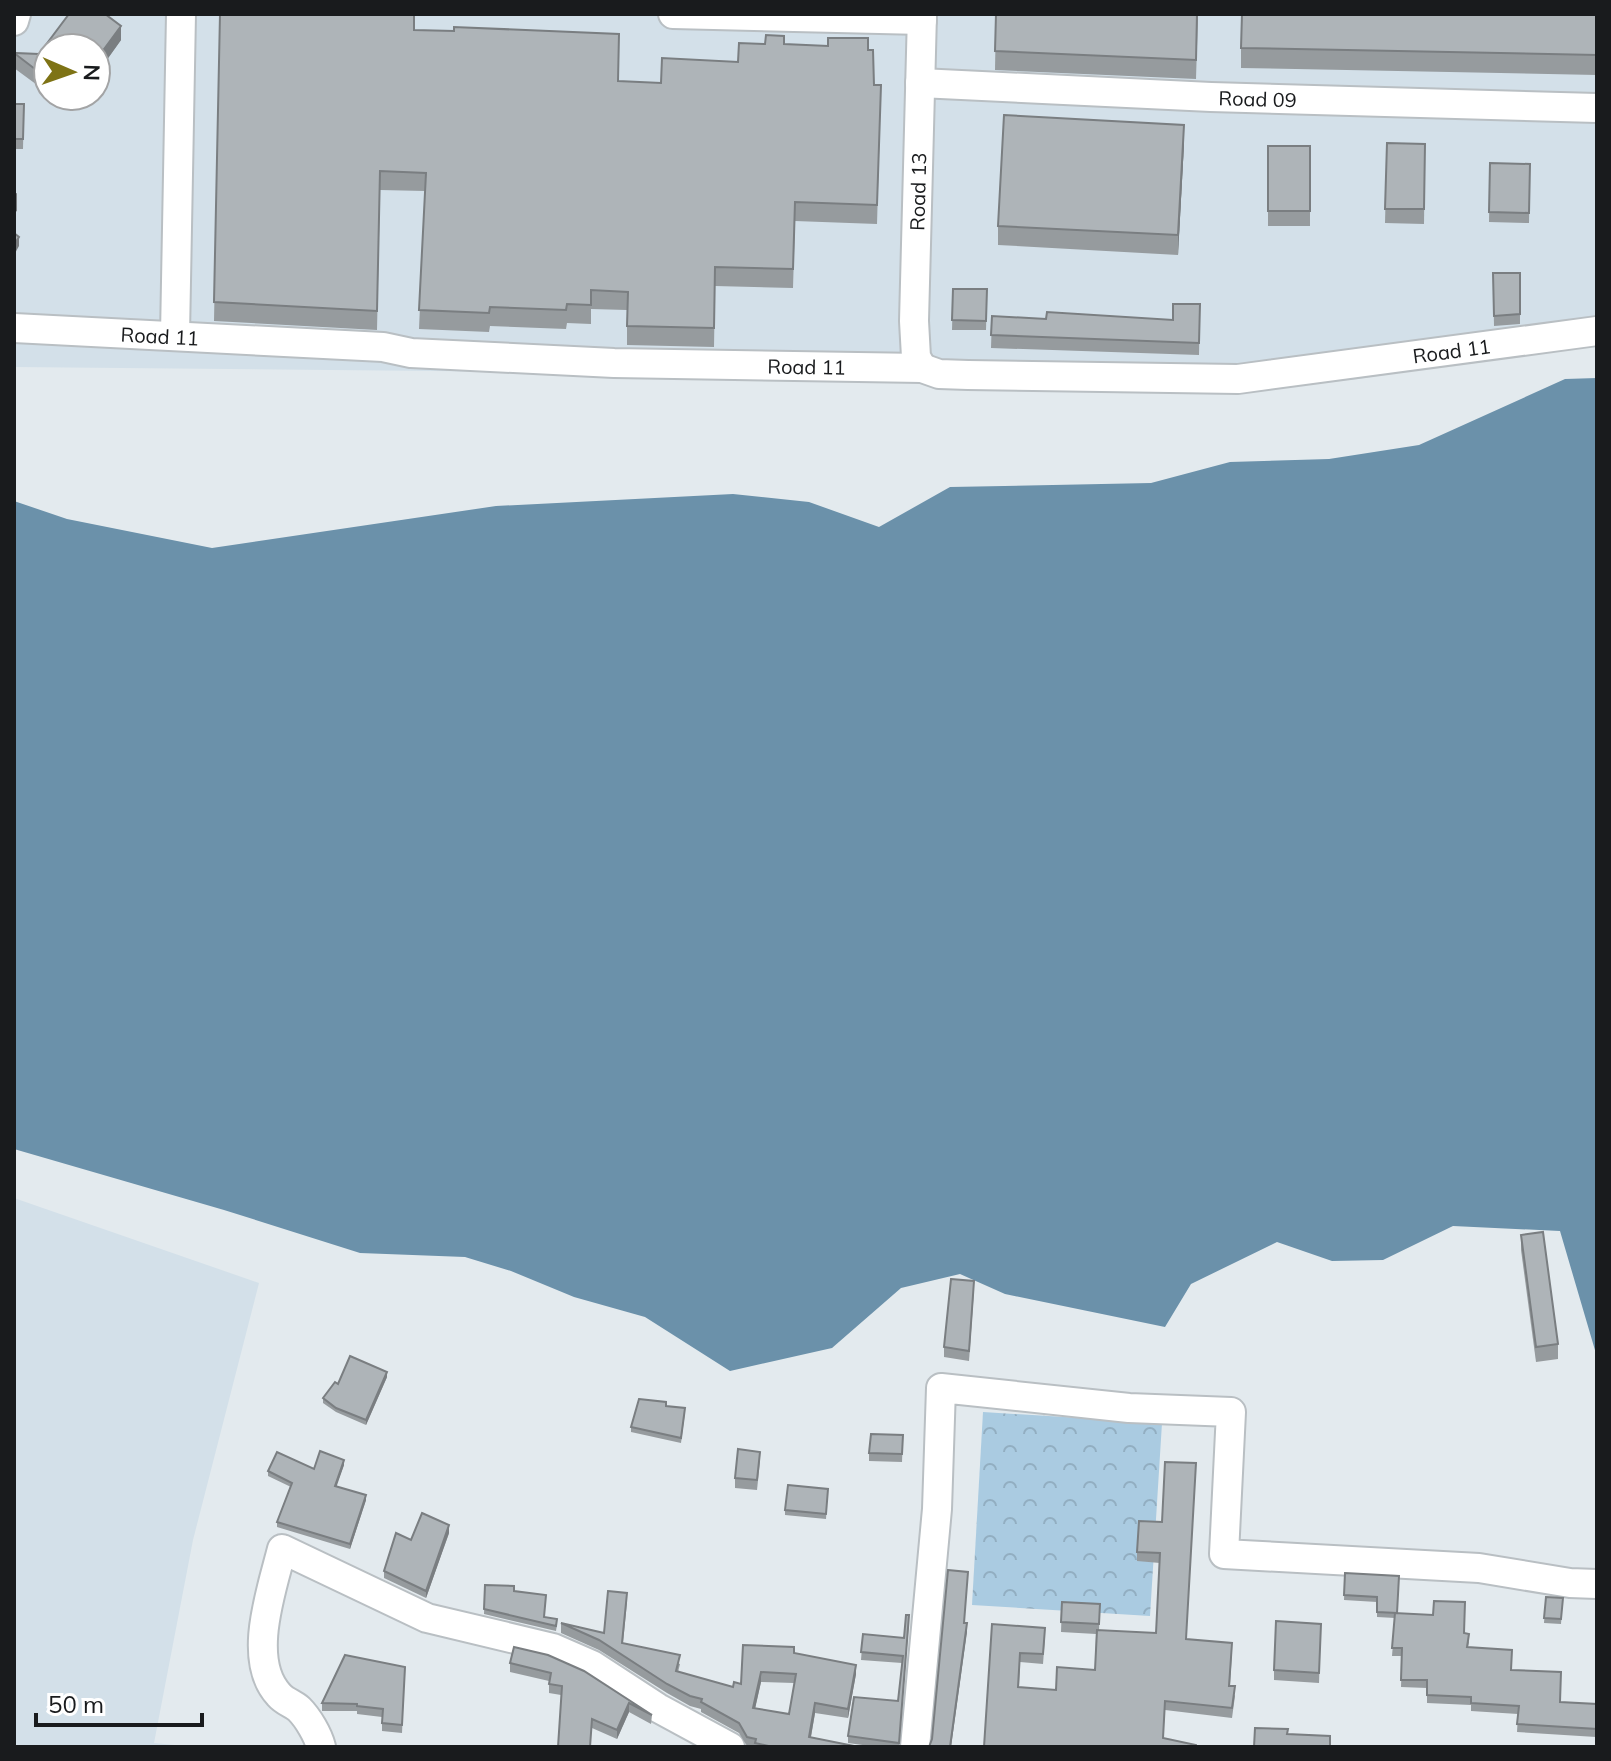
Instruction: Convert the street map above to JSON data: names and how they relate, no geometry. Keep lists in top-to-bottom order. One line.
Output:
{"streets":{"street":["Road 09","Road 13","Road 11"]},"crossings":[["Road 09","Road 13"],["Road 13","Road 11"]],"scale_bar":"50 m","north":"right"}
